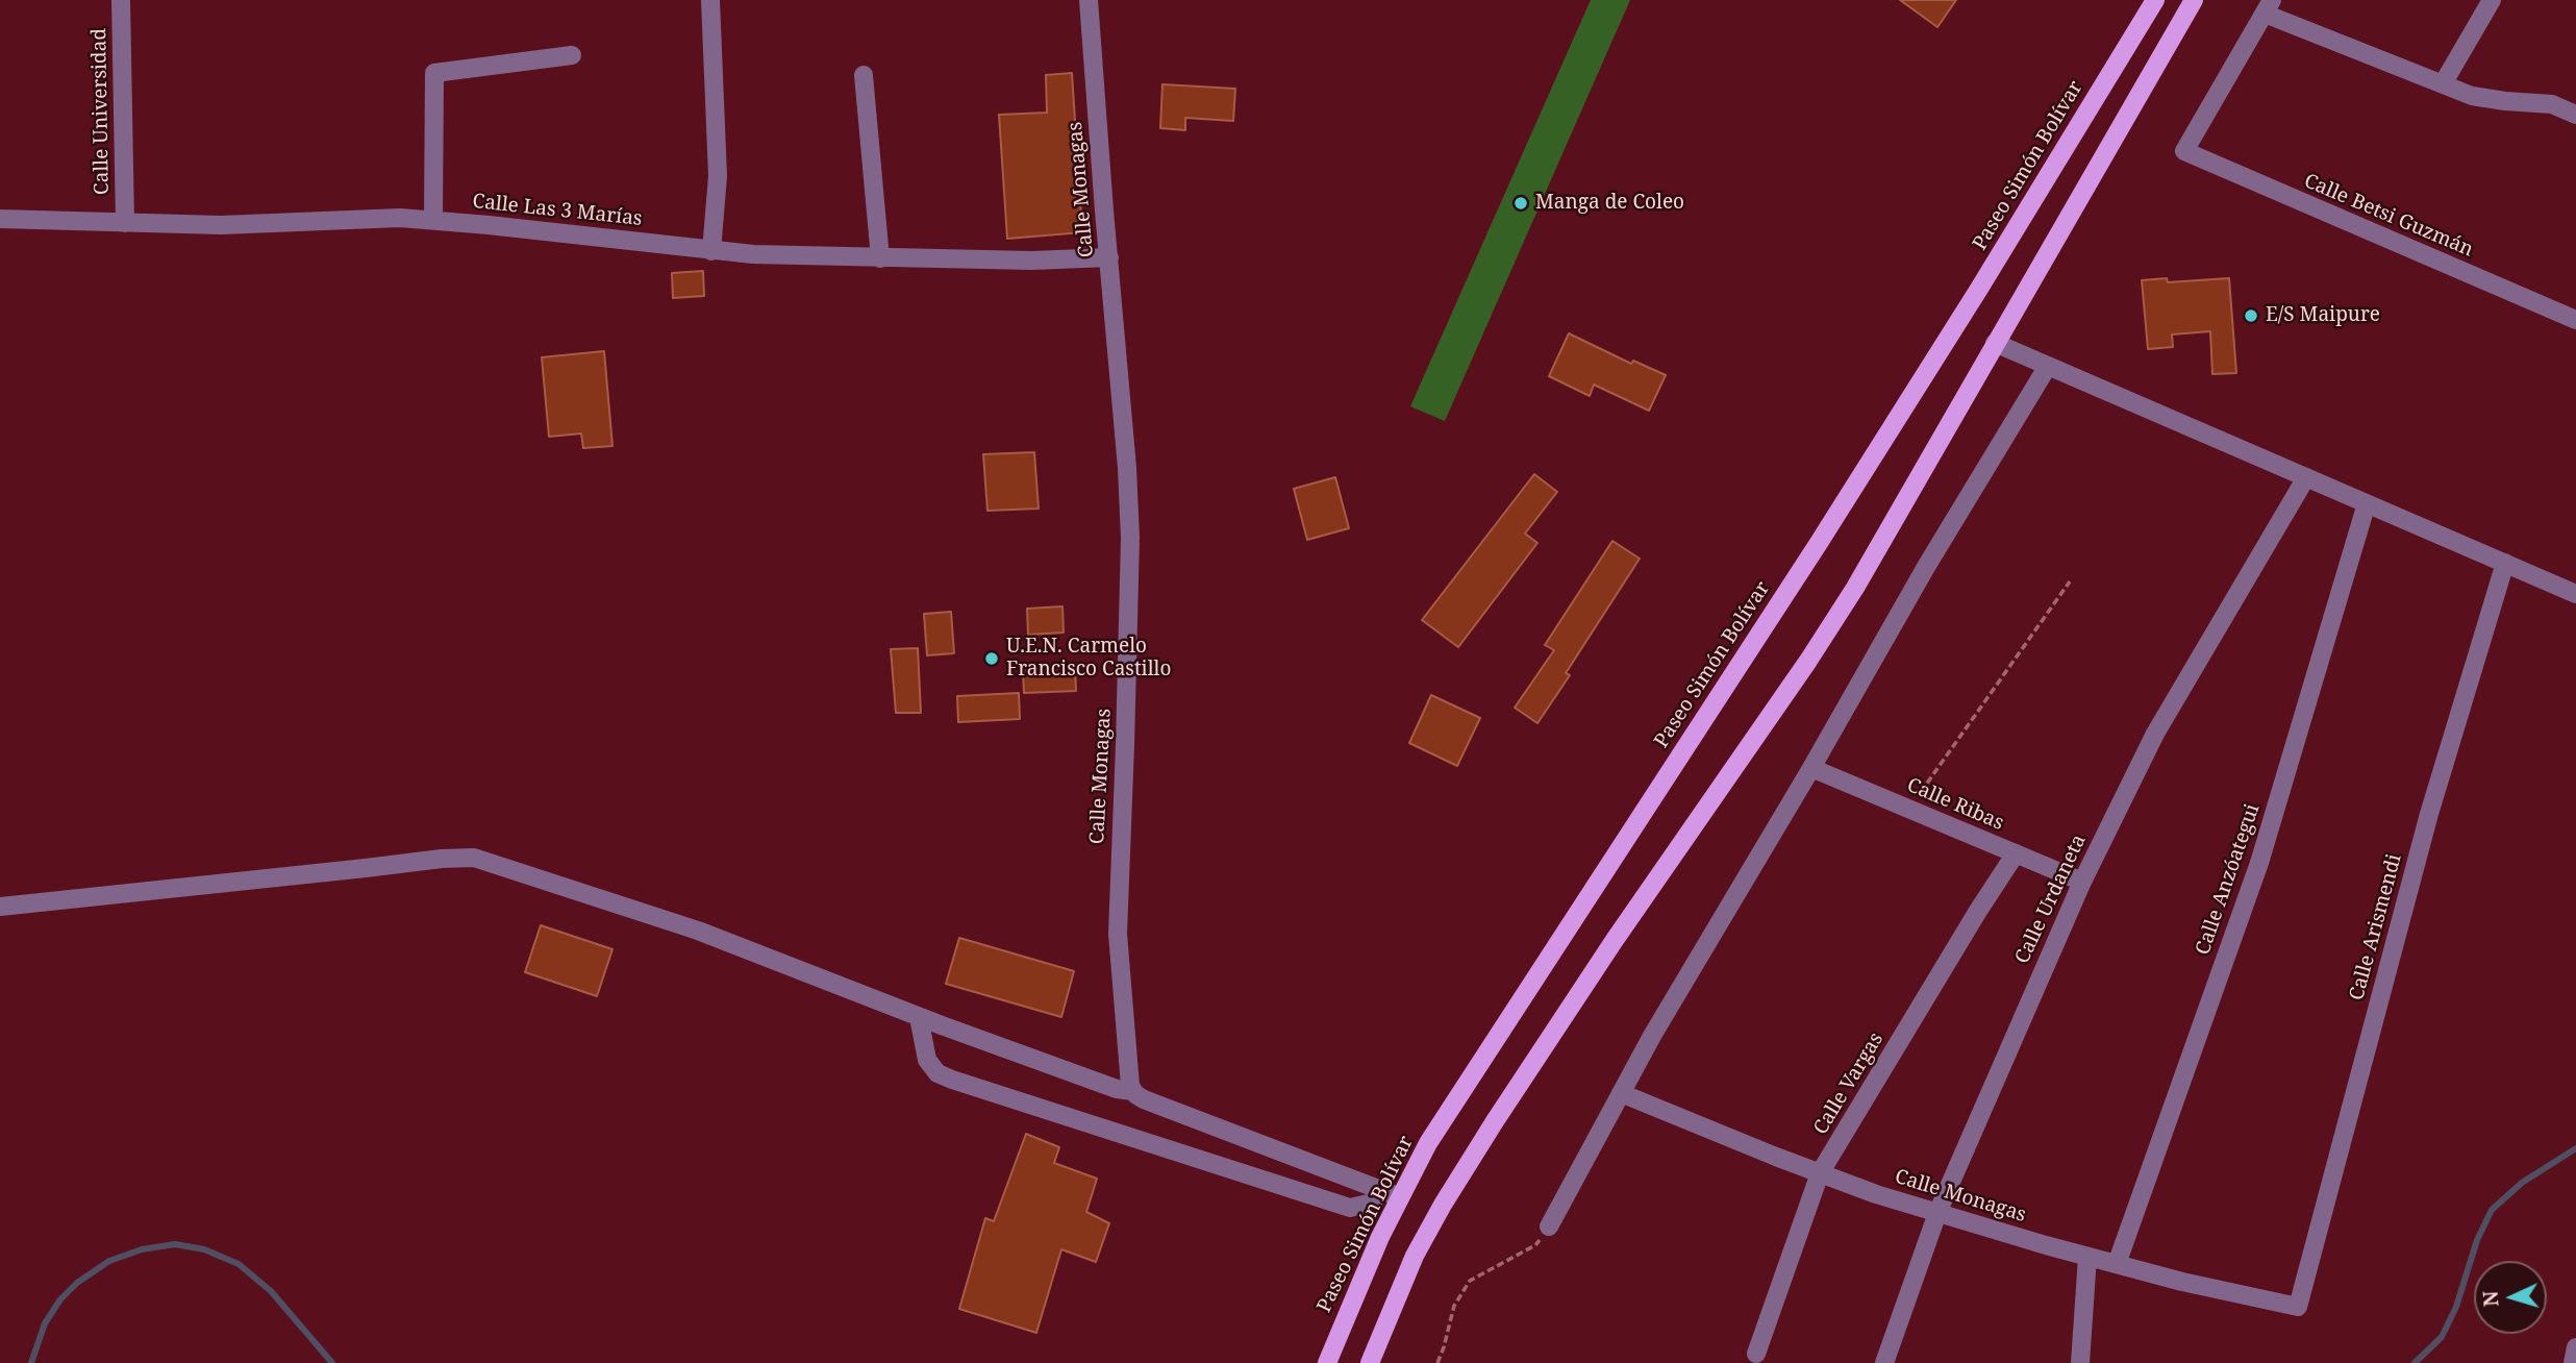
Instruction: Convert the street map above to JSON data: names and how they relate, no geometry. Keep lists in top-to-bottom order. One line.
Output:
{"streets":{"main road":["Paseo Simón Bolívar"],"street":["Calle Universidad","Calle Monagas","Calle Las 3 Marías","Calle Betsi Guzmán","Calle Ribas","Calle Anzóategui","Calle Urdaneta","Calle Arismendi","Calle Vargas"]},"crossings":[["Calle Universidad","Calle Las 3 Marías"],["Calle Monagas","Calle Las 3 Marías"],["Calle Monagas","Calle Anzóategui"],["Calle Monagas","Calle Urdaneta"],["Calle Monagas","Calle Arismendi"],["Calle Monagas","Calle Vargas"],["Calle Ribas","Calle Urdaneta"],["Calle Ribas","Calle Vargas"]],"places":["Manga de Coleo","E/S Maipure","U.E.N. Carmelo Francisco Castillo"],"north":"left"}
